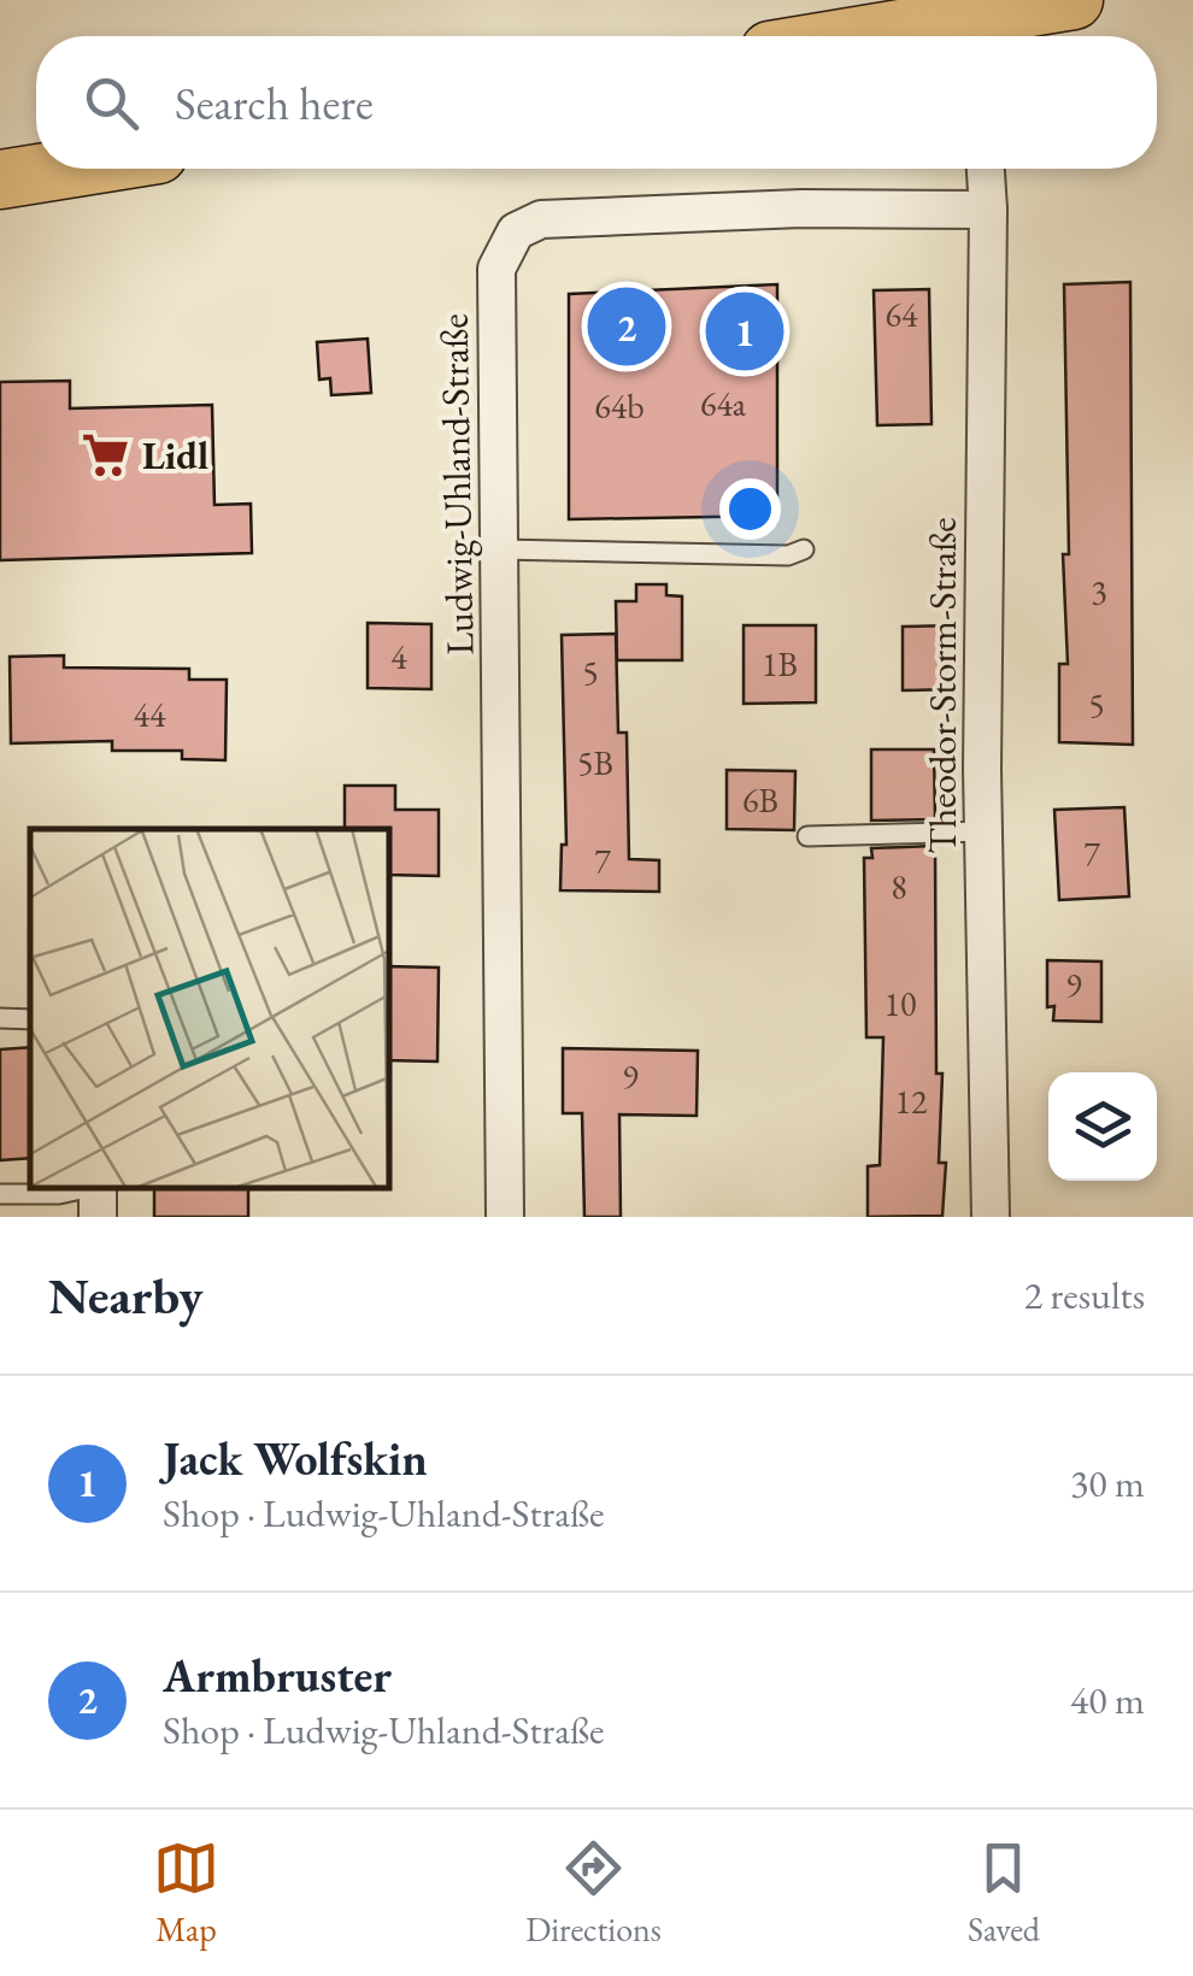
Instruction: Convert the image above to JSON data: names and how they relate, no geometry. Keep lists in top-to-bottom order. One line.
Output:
{"streets":{"street":["Ludwig-Uhland-Straße","Theodor-Storm-Straße"]},"crossings":[["Ludwig-Uhland-Straße","Theodor-Storm-Straße"]],"places":{"supermarket":["Lidl"]},"house_numbers":["64","64a","64b","3","4","1B","5","5","44","5B","6B","7","7","8","9","10","9","12"],"page":{"search":"Search here","pins":["2","1"],"heading":["Nearby","2 results"],"list":[{"mark":"1","name":"Jack Wolfskin","note":"Shop · Ludwig-Uhland-Straße","value":"30 m"},{"mark":"2","name":"Armbruster","note":"Shop · Ludwig-Uhland-Straße","value":"40 m"}],"nav":["Map","Directions","Saved"]}}
